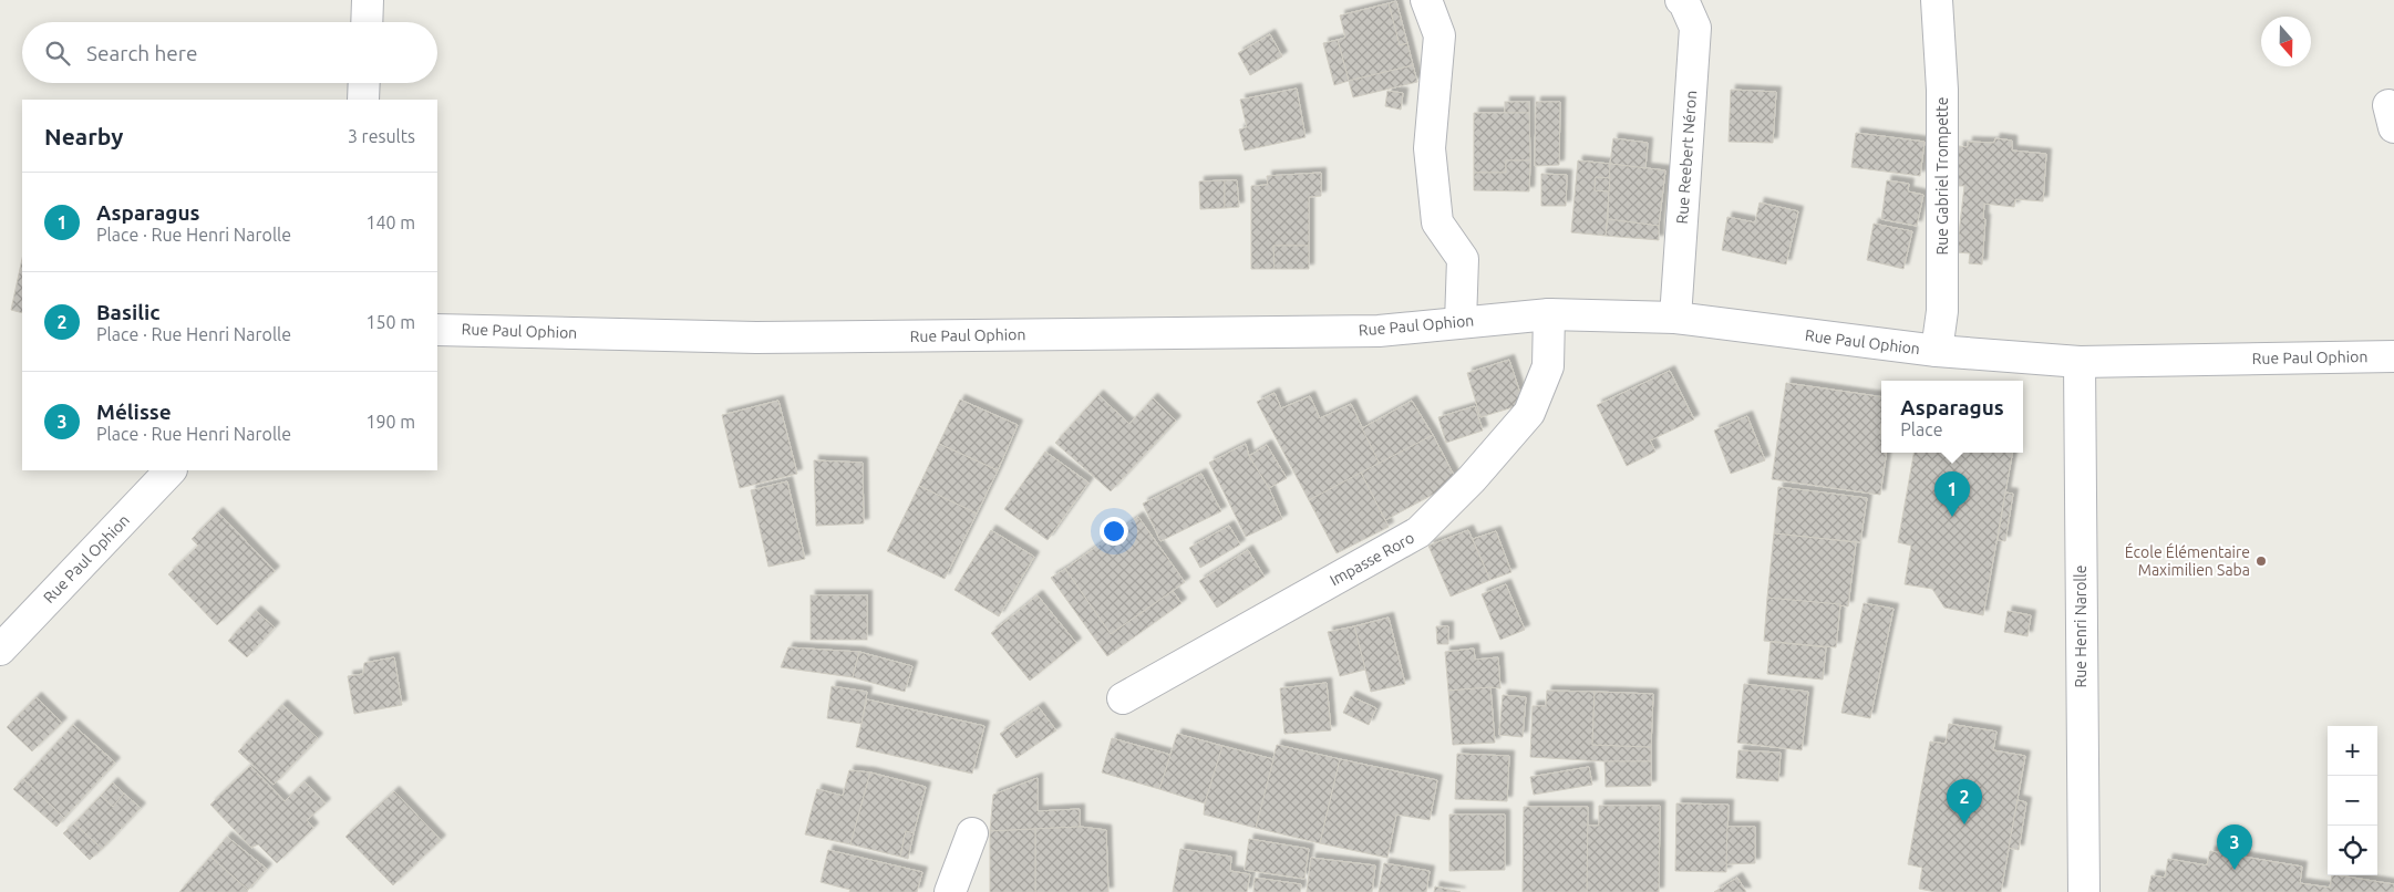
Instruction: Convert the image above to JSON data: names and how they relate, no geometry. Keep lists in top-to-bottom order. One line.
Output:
{"streets":{"street":["Rue Reebert Néron","Rue Gabriel Trompette","Rue Paul Ophion","Impasse Roro","Rue Henri Narolle"]},"crossings":[["Rue Reebert Néron","Rue Paul Ophion"],["Rue Gabriel Trompette","Rue Paul Ophion"],["Rue Paul Ophion","Impasse Roro"],["Rue Paul Ophion","Rue Henri Narolle"]],"places":["École Élémentaire Maximilien Saba"],"north":"bottom","page":{"search":"Search here","heading":["Nearby","3 results"],"list":[{"mark":"1","name":"Asparagus","note":"Place · Rue Henri Narolle","value":"140 m"},{"mark":"2","name":"Basilic","note":"Place · Rue Henri Narolle","value":"150 m"},{"mark":"3","name":"Mélisse","note":"Place · Rue Henri Narolle","value":"190 m"}],"popup":["Asparagus","Place"],"pins":["1","2","3"],"map_buttons":["+","−"]}}
